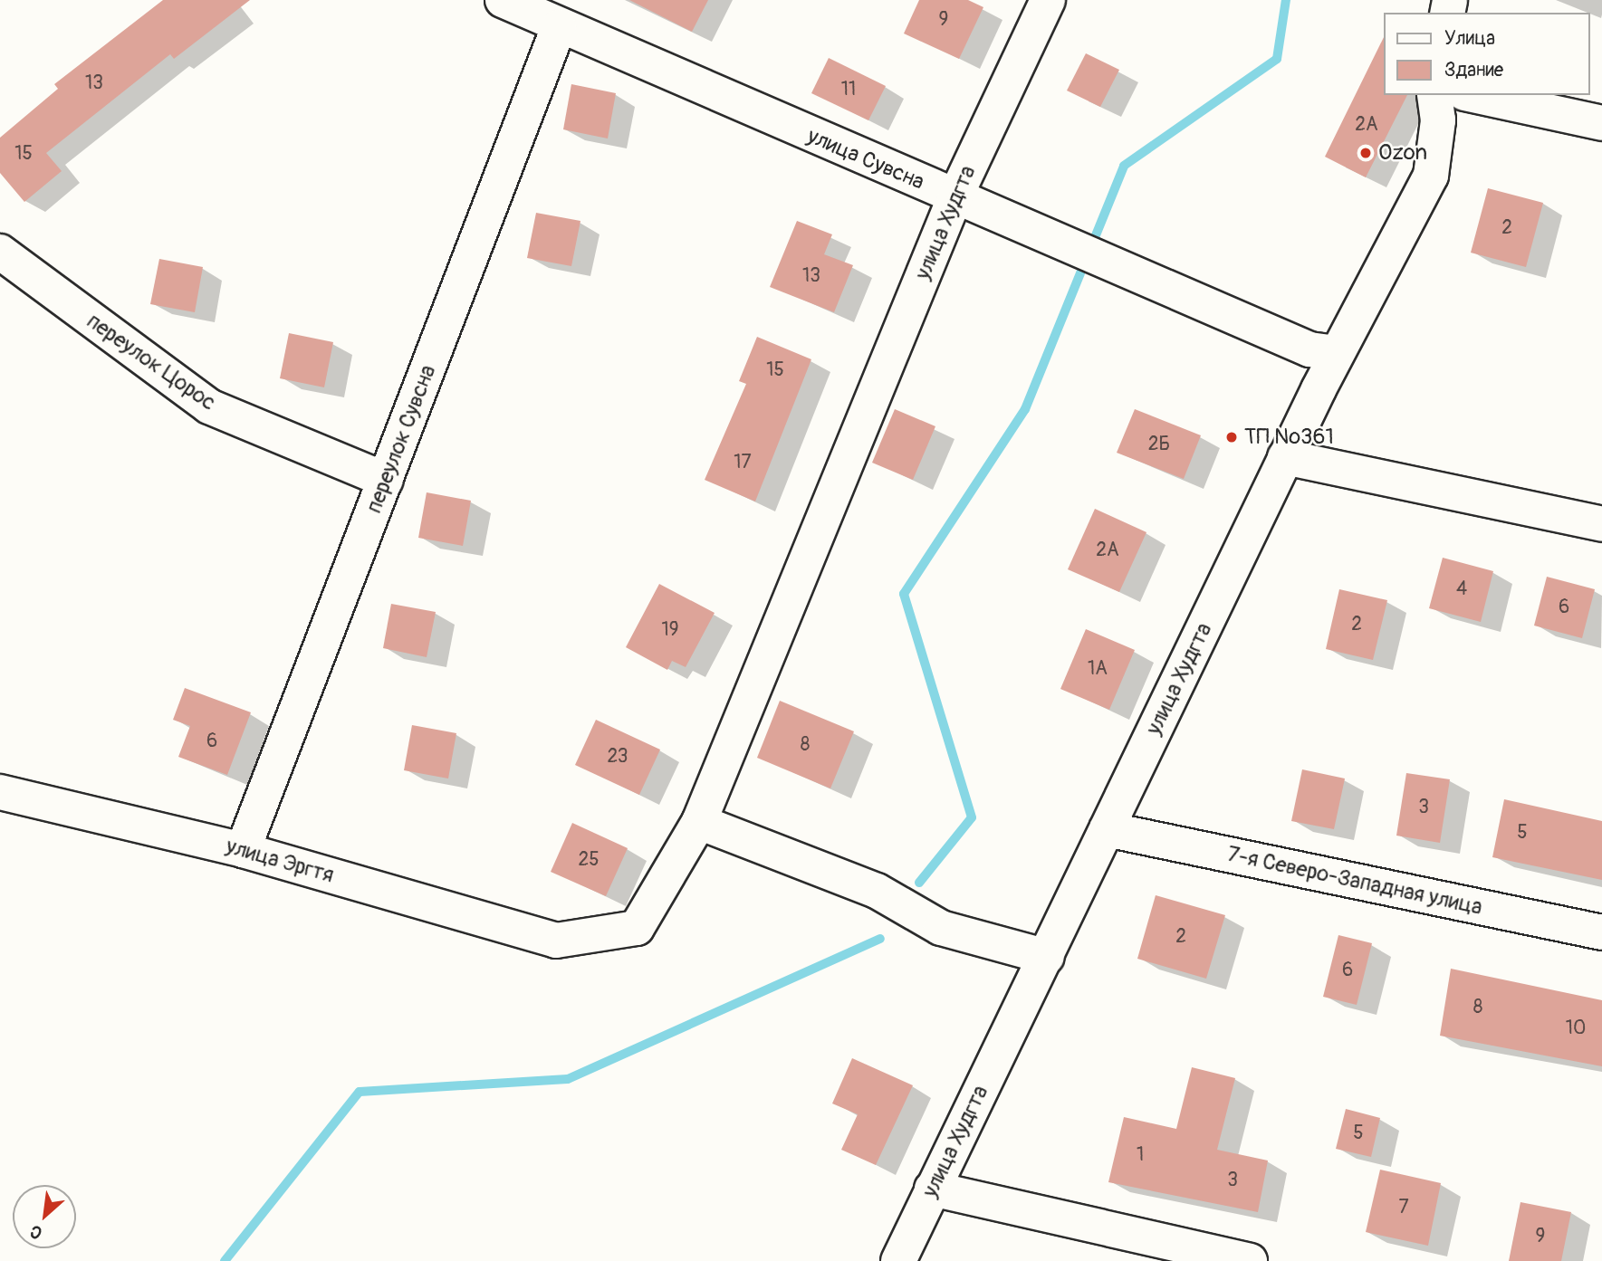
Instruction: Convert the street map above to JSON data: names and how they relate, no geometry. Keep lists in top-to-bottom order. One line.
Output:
{"streets":{"street":["улица Сувсна","улица Худгта","переулок Цорос","переулок Сувсна","улица Эргтя","7-я Северо-Западная улица"]},"crossings":[["улица Сувсна","улица Худгта"],["улица Сувсна","переулок Сувсна"],["улица Худгта","улица Эргтя"],["улица Худгта","7-я Северо-Западная улица"],["переулок Цорос","переулок Сувсна"],["переулок Сувсна","улица Эргтя"]],"places":["Ozon","ТП №361"],"house_numbers":["9","13","11","2А","15","2","13","15","2Б","17","2А","4","6","2","19","1А","6","8","23","3","5","25","2","6","8","10","5","1","3","7","9"],"legend":["Улица","Здание"],"north":"bottom left"}
